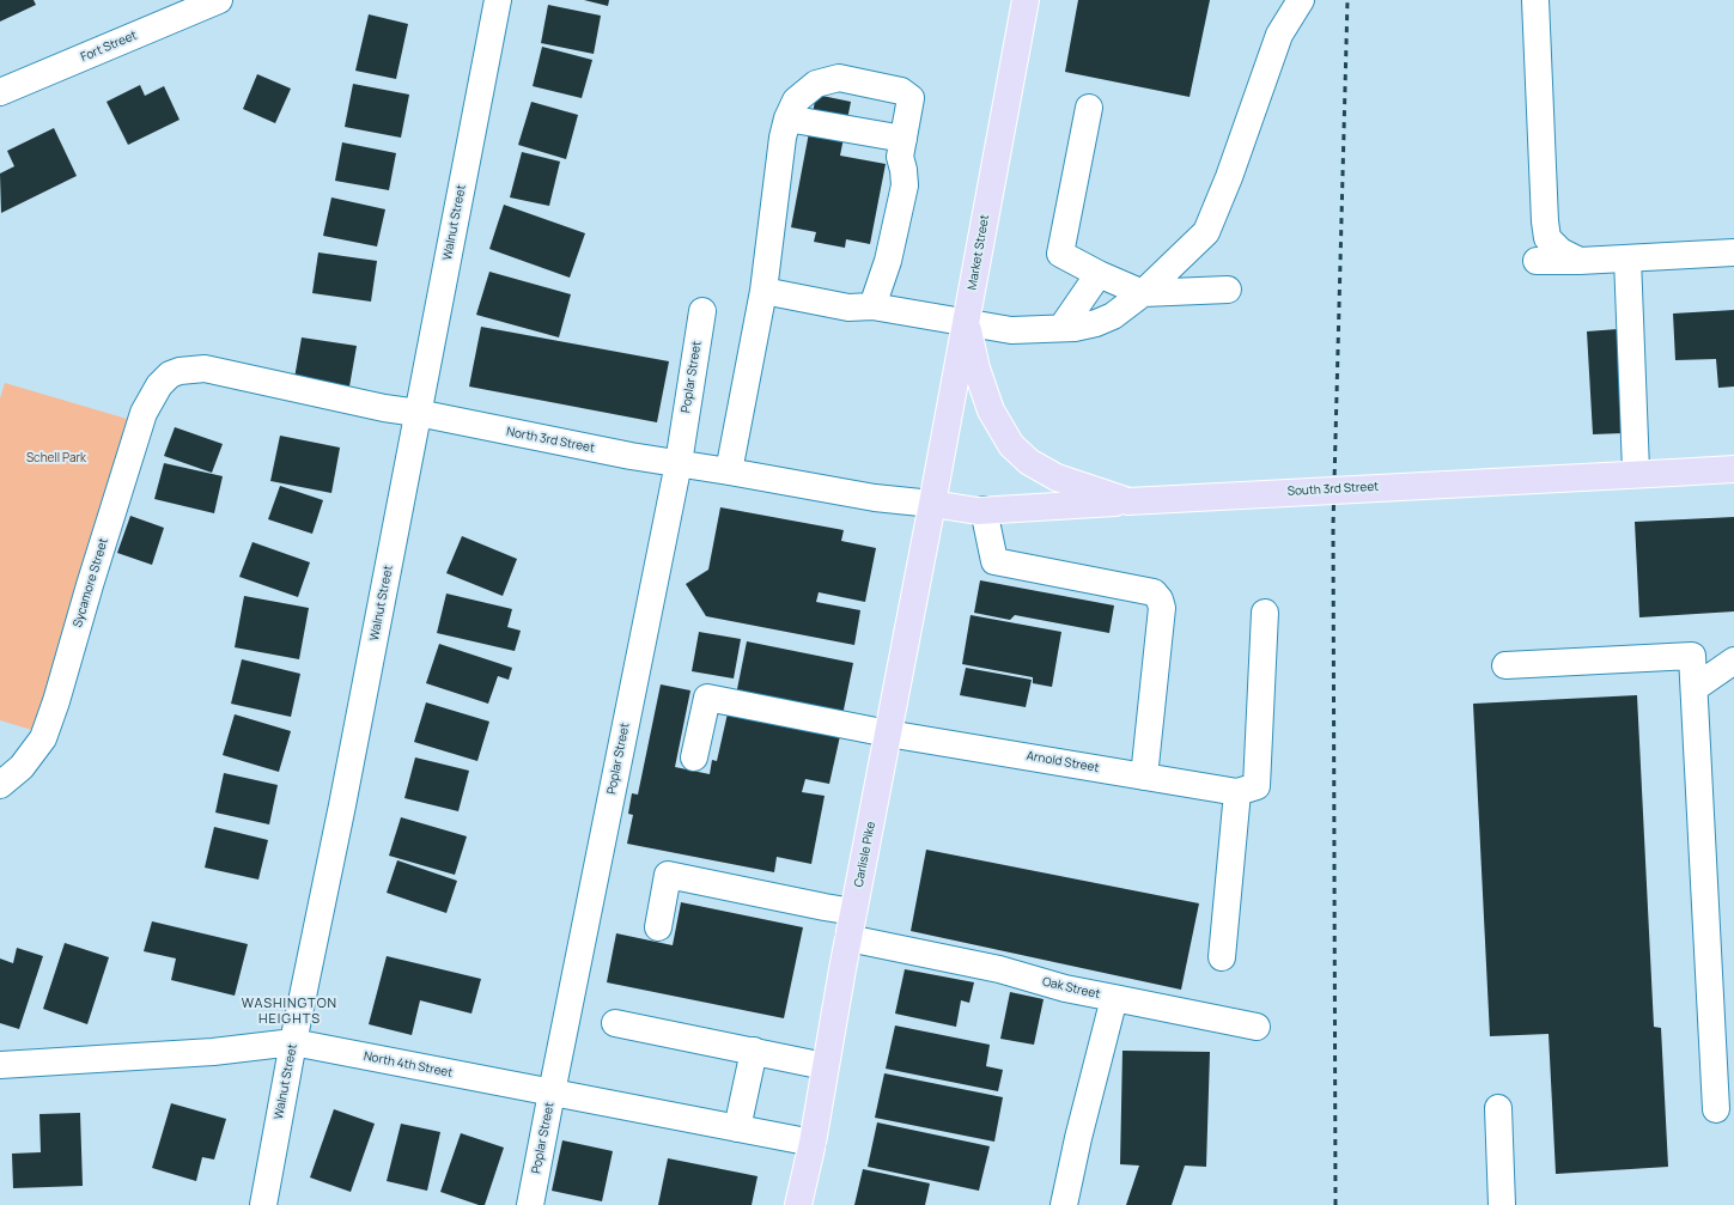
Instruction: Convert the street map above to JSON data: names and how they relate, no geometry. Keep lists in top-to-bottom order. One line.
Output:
{"streets":{"main road":["Market Street","South 3rd Street","Carlisle Pike"],"street":["Fort Street","Walnut Street","Poplar Street","North 3rd Street","Sycamore Street","Arnold Street","Oak Street","North 4th Street"]},"crossings":[["Walnut Street","North 3rd Street"],["Walnut Street","North 4th Street"],["Market Street","North 3rd Street"],["Market Street","South 3rd Street"],["Market Street","Carlisle Pike"],["Poplar Street","North 3rd Street"],["Poplar Street","North 4th Street"],["North 3rd Street","South 3rd Street"],["North 3rd Street","Sycamore Street"],["North 3rd Street","Carlisle Pike"],["South 3rd Street","Carlisle Pike"],["Arnold Street","Carlisle Pike"],["Carlisle Pike","Oak Street"],["Carlisle Pike","North 4th Street"]],"districts":["WASHINGTON HEIGHTS"],"parks":["Schell Park"]}
